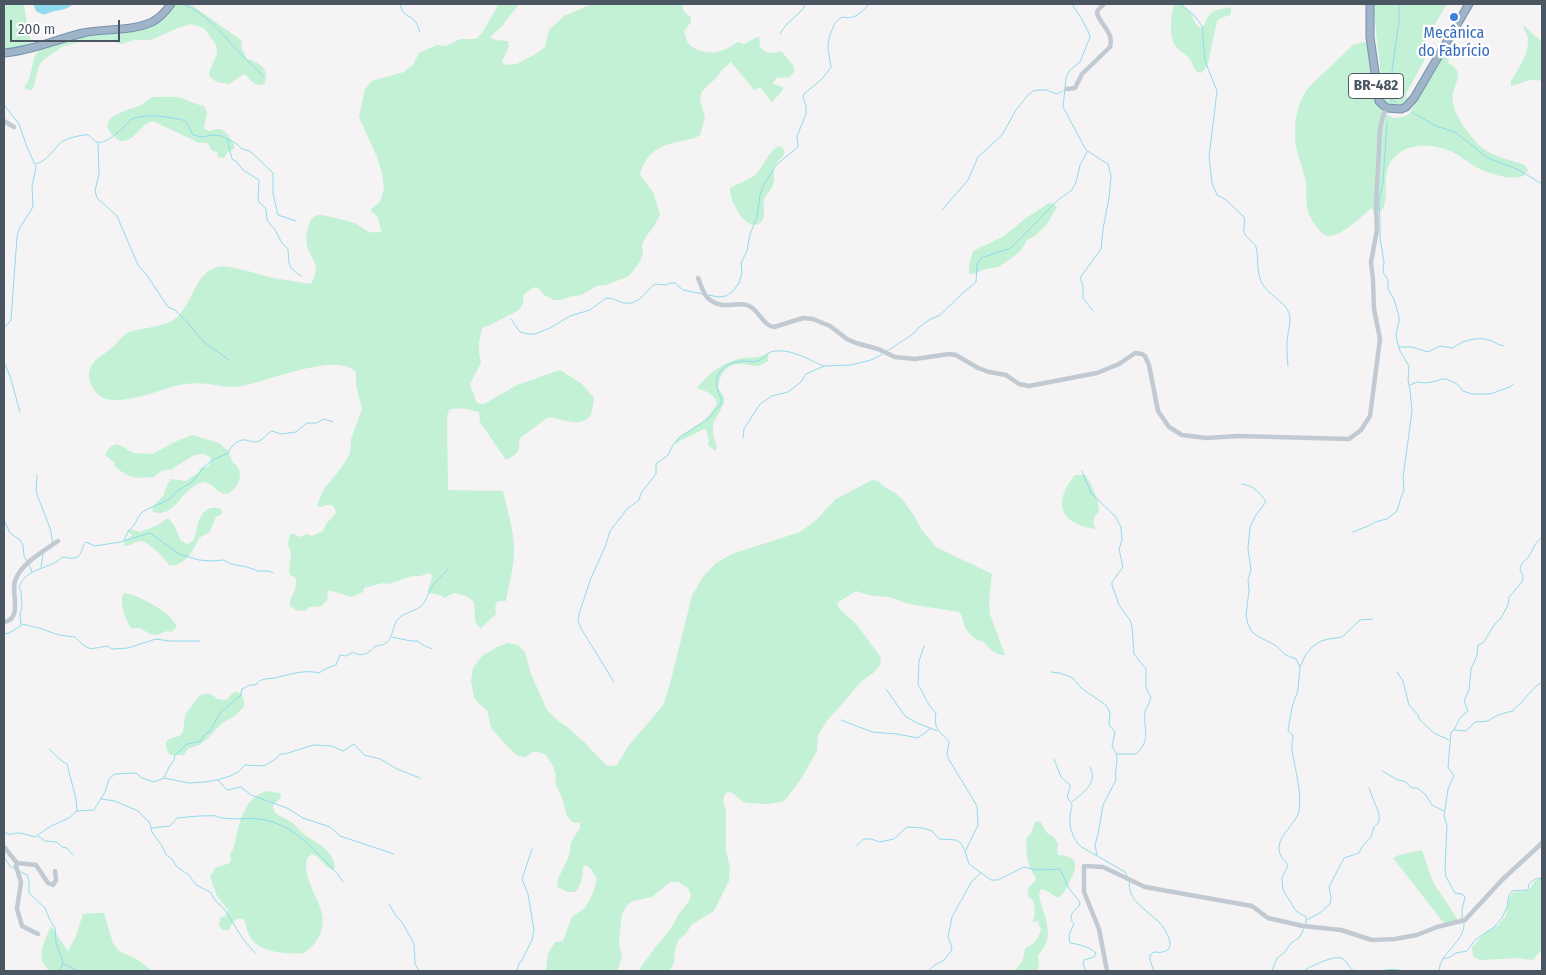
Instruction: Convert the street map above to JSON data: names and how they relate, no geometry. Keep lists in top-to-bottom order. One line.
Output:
{"streets":{"highway":["BR-482"]},"places":["Mecânica do Fabrício"],"scale_bar":"200 m"}
